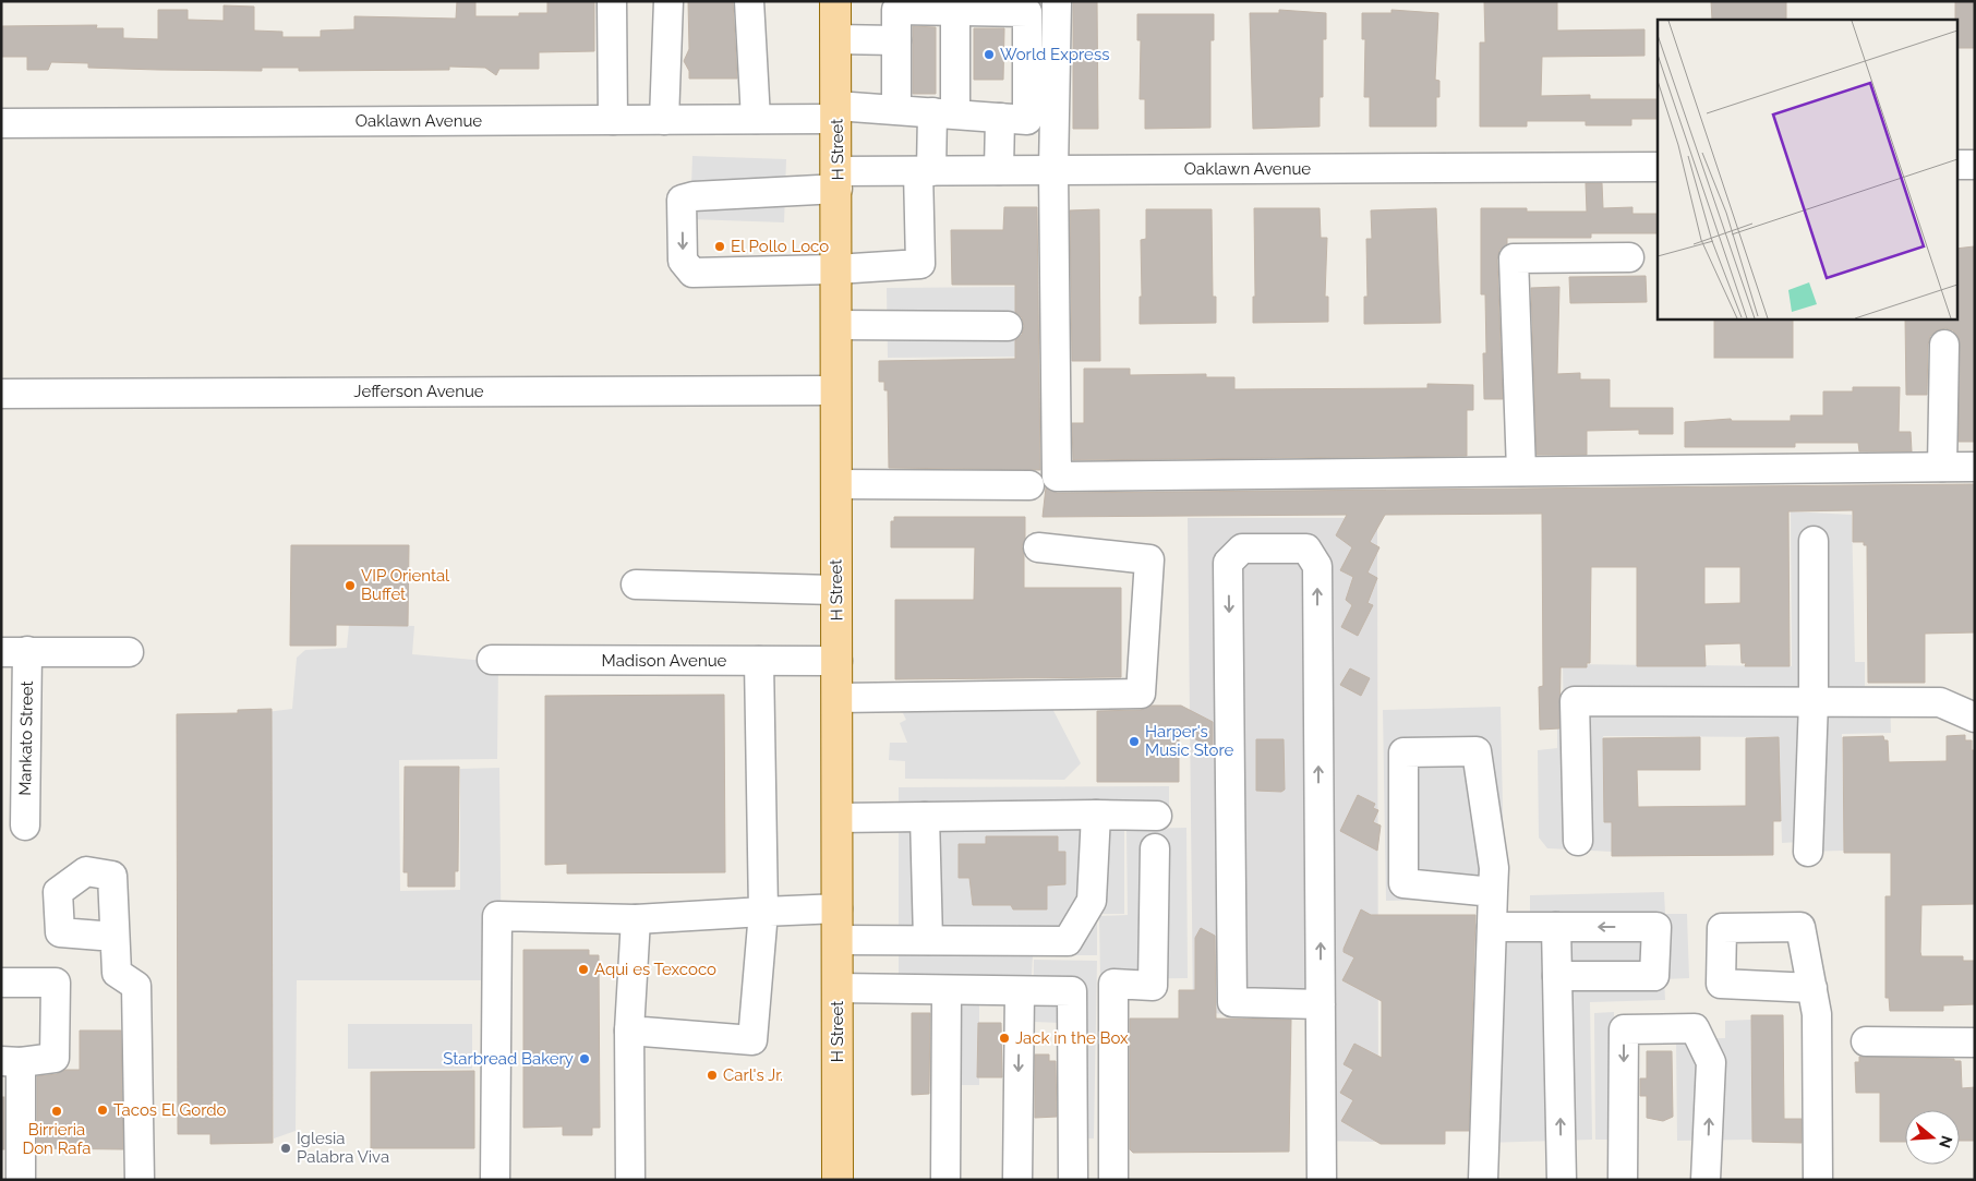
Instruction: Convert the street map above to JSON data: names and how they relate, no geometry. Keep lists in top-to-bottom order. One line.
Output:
{"streets":{"main road":["H Street"],"street":["Oaklawn Avenue","Jefferson Avenue","Madison Avenue","Mankato Street"]},"crossings":[["Oaklawn Avenue","H Street"],["H Street","Jefferson Avenue"],["H Street","Madison Avenue"]],"places":["World Express","El Pollo Loco","VIP Oriental Buffet","Harper's Music Store","Aqui es Texcoco","Jack in the Box","Starbread Bakery","Carl's Jr.","Tacos El Gordo","Birrieria Don Rafa","Iglesia Palabra Viva"],"north":"right"}
